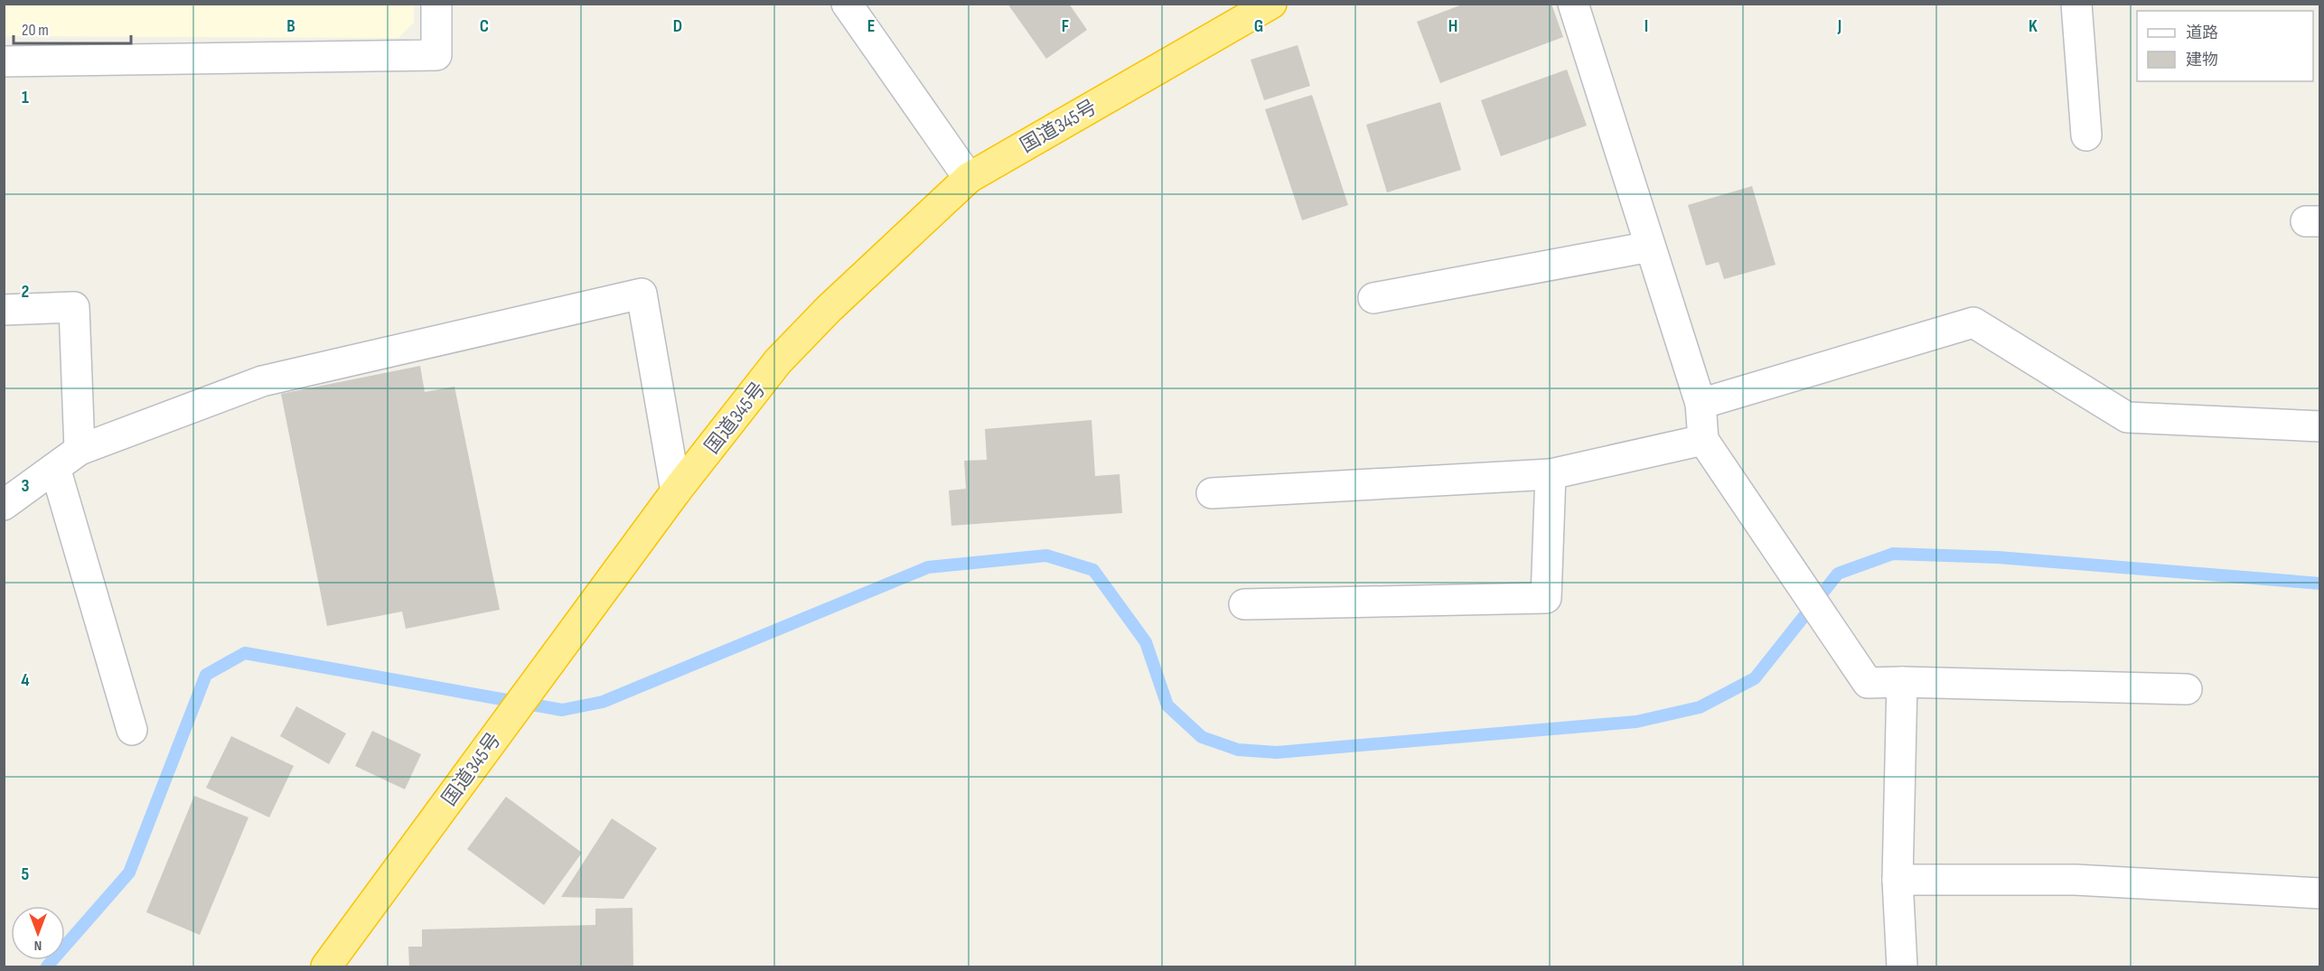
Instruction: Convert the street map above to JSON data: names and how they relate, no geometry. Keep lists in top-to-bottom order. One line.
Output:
{"streets":{"highway":["国道345号"]},"legend":["道路","建物"],"scale_bar":"20 m","north":"bottom","grid":{"columns":["B","C","D","E","F","G","H","I","J","K"],"rows":["1","2","3","4","5"]}}
